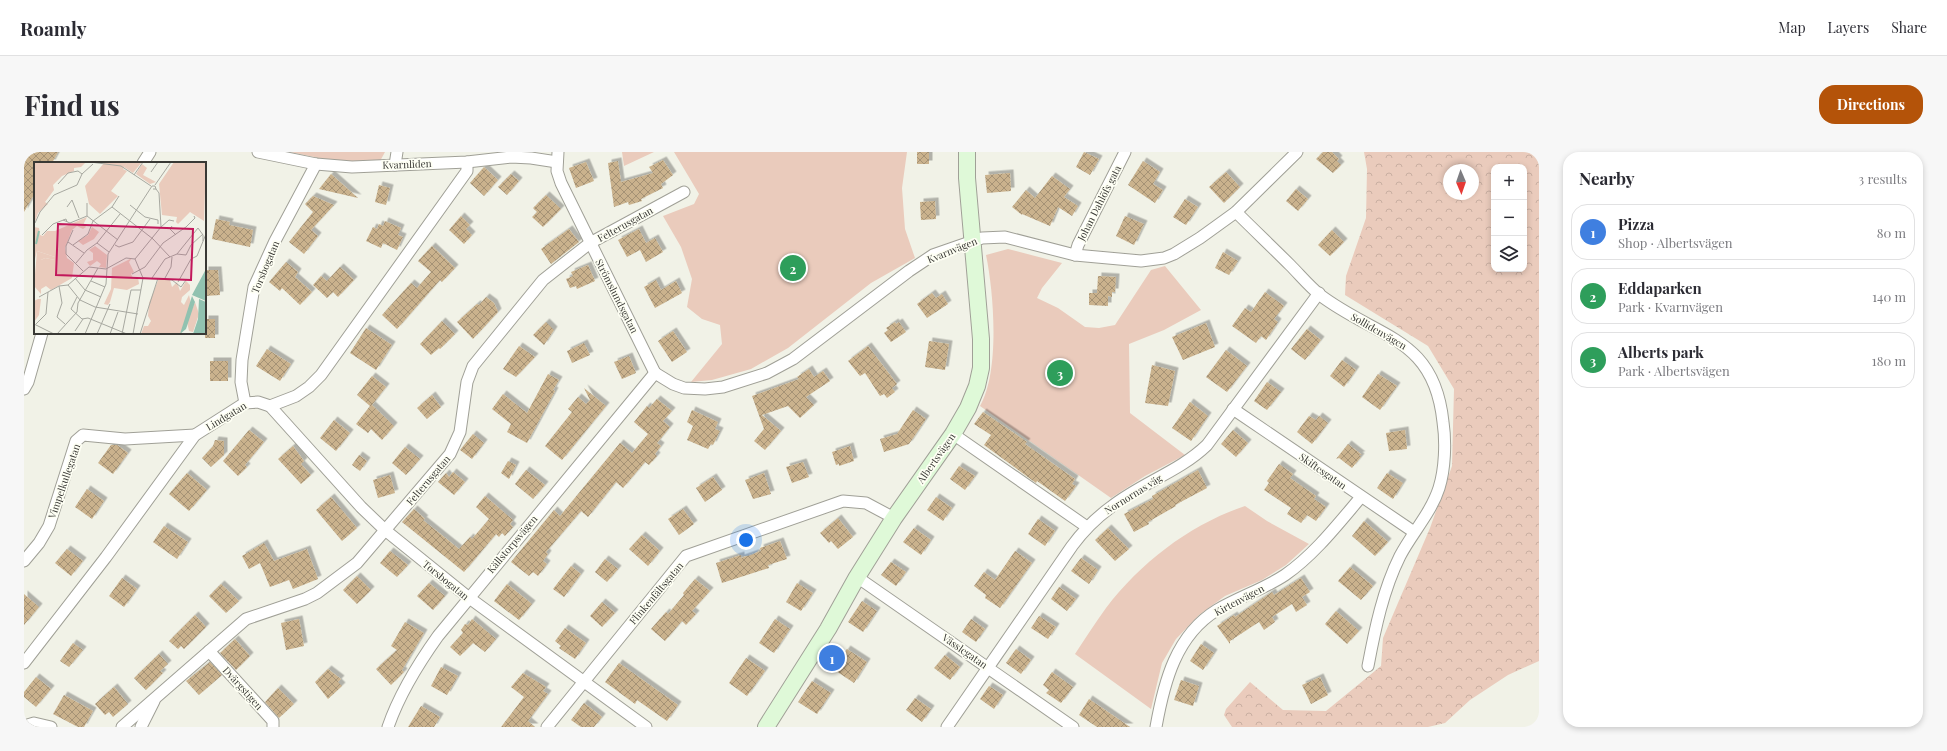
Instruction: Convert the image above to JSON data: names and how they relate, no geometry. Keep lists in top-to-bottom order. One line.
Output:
{"streets":{"street":["Kvarnliden","Johan Dahlöfs gata","Felterusgatan","Kvarnvägen","Torsbogatan","Strömslundsgatan","Sollidenvägen","Lindgatan","Albertsvägen","Skiftesgatan","Vimpelkullegatan","Nornornas väg","Källstorpsvägen","Flinkenfältsgatan","Kirtenvägen","Vässlegatan","Dvärgstigen"]},"crossings":[["Kvarnliden","Torsbogatan"],["Kvarnliden","Strömslundsgatan"],["Johan Dahlöfs gata","Kvarnvägen"],["Felterusgatan","Torsbogatan"],["Felterusgatan","Strömslundsgatan"],["Felterusgatan","Dvärgstigen"],["Kvarnvägen","Strömslundsgatan"],["Kvarnvägen","Sollidenvägen"],["Kvarnvägen","Albertsvägen"],["Kvarnvägen","Källstorpsvägen"],["Torsbogatan","Lindgatan"],["Torsbogatan","Källstorpsvägen"],["Torsbogatan","Flinkenfältsgatan"],["Strömslundsgatan","Källstorpsvägen"],["Sollidenvägen","Skiftesgatan"],["Sollidenvägen","Nornornas väg"],["Lindgatan","Vimpelkullegatan"],["Albertsvägen","Flinkenfältsgatan"],["Albertsvägen","Vässlegatan"],["Skiftesgatan","Nornornas väg"],["Skiftesgatan","Kirtenvägen"],["Nornornas väg","Vässlegatan"]],"north":"bottom","page":{"header":"Roamly","nav":["Map","Layers","Share"],"buttons":"Directions","title":"Find us","heading":["Nearby","3 results"],"map_buttons":["+","−"],"list":[{"mark":"1","name":"Pizza","note":"Shop · Albertsvägen","value":"80 m"},{"mark":"2","name":"Eddaparken","note":"Park · Kvarnvägen","value":"140 m"},{"mark":"3","name":"Alberts park","note":"Park · Albertsvägen","value":"180 m"}],"pins":["2","3","1"]}}
